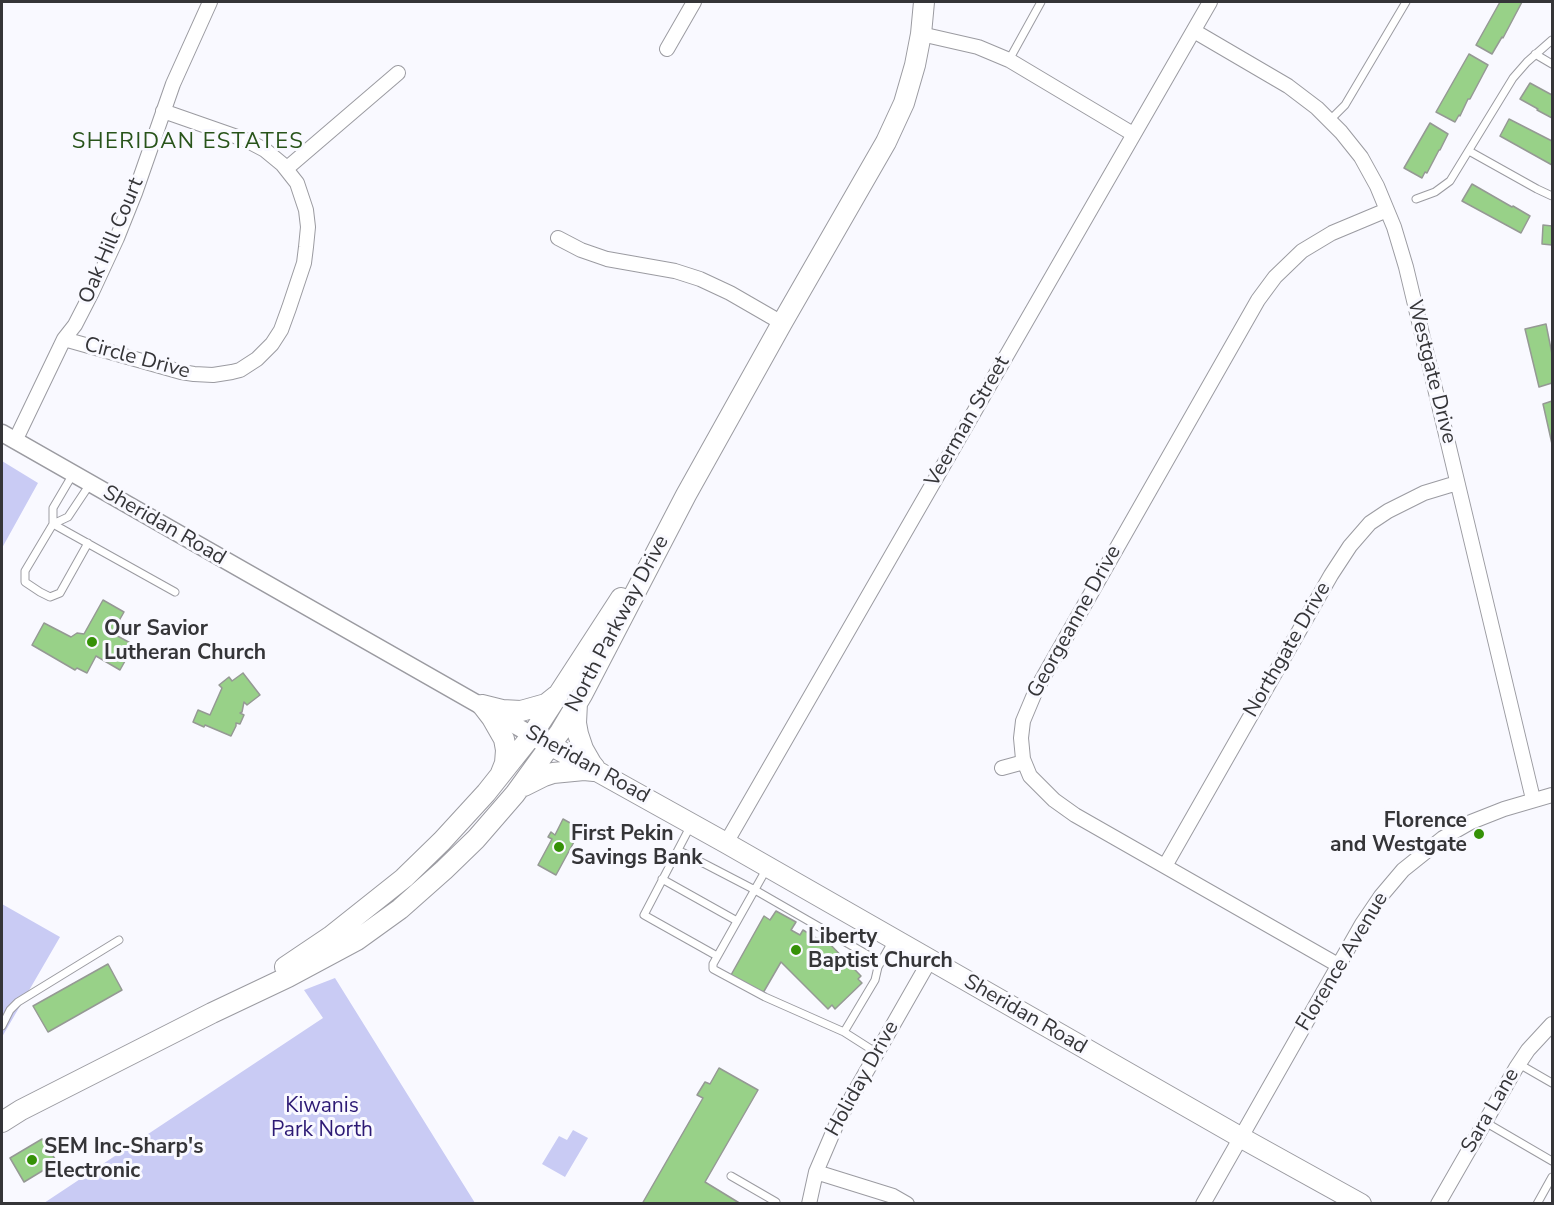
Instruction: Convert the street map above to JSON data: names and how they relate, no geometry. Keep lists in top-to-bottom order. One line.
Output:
{"streets":{"main road":["Sheridan Road","North Parkway Drive"],"street":["Oak Hill Court","Circle Drive","Westgate Drive","Veerman Street","Georgeanne Drive","Northgate Drive","Florence Avenue","Holiday Drive","Sara Lane"]},"crossings":[["Oak Hill Court","Circle Drive"],["Oak Hill Court","Sheridan Road"],["Westgate Drive","Veerman Street"],["Westgate Drive","Georgeanne Drive"],["Westgate Drive","Northgate Drive"],["Westgate Drive","Florence Avenue"],["Veerman Street","Sheridan Road"],["Sheridan Road","North Parkway Drive"],["Sheridan Road","Florence Avenue"],["Sheridan Road","Holiday Drive"]],"districts":["SHERIDAN ESTATES"],"parks":["Kiwanis Park North"],"places":["Our Savior Lutheran Church","Florence and Westgate","First Pekin Savings Bank","Liberty Baptist Church","SEM Inc-Sharp's Electronic"]}
